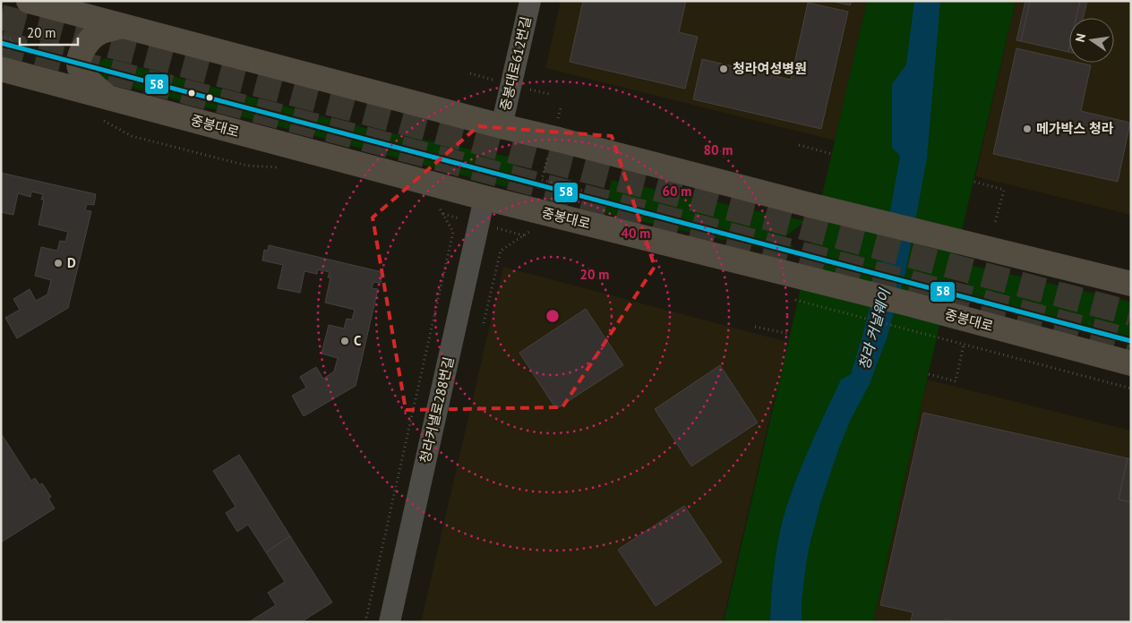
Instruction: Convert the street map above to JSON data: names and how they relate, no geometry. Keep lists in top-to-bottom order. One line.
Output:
{"streets":{"main road":["중봉대로"],"street":["중봉대로612번길","청라커낼로288번길"]},"crossings":[["중봉대로","청라커낼로288번길"]],"water":["청라 커널웨이"],"places":["청라여성병원","메가박스 청라","D","C"],"lines":["transit line 58"],"scale_bar":"20 m","north":"left","rings":["80 m","60 m","40 m","20 m"]}
